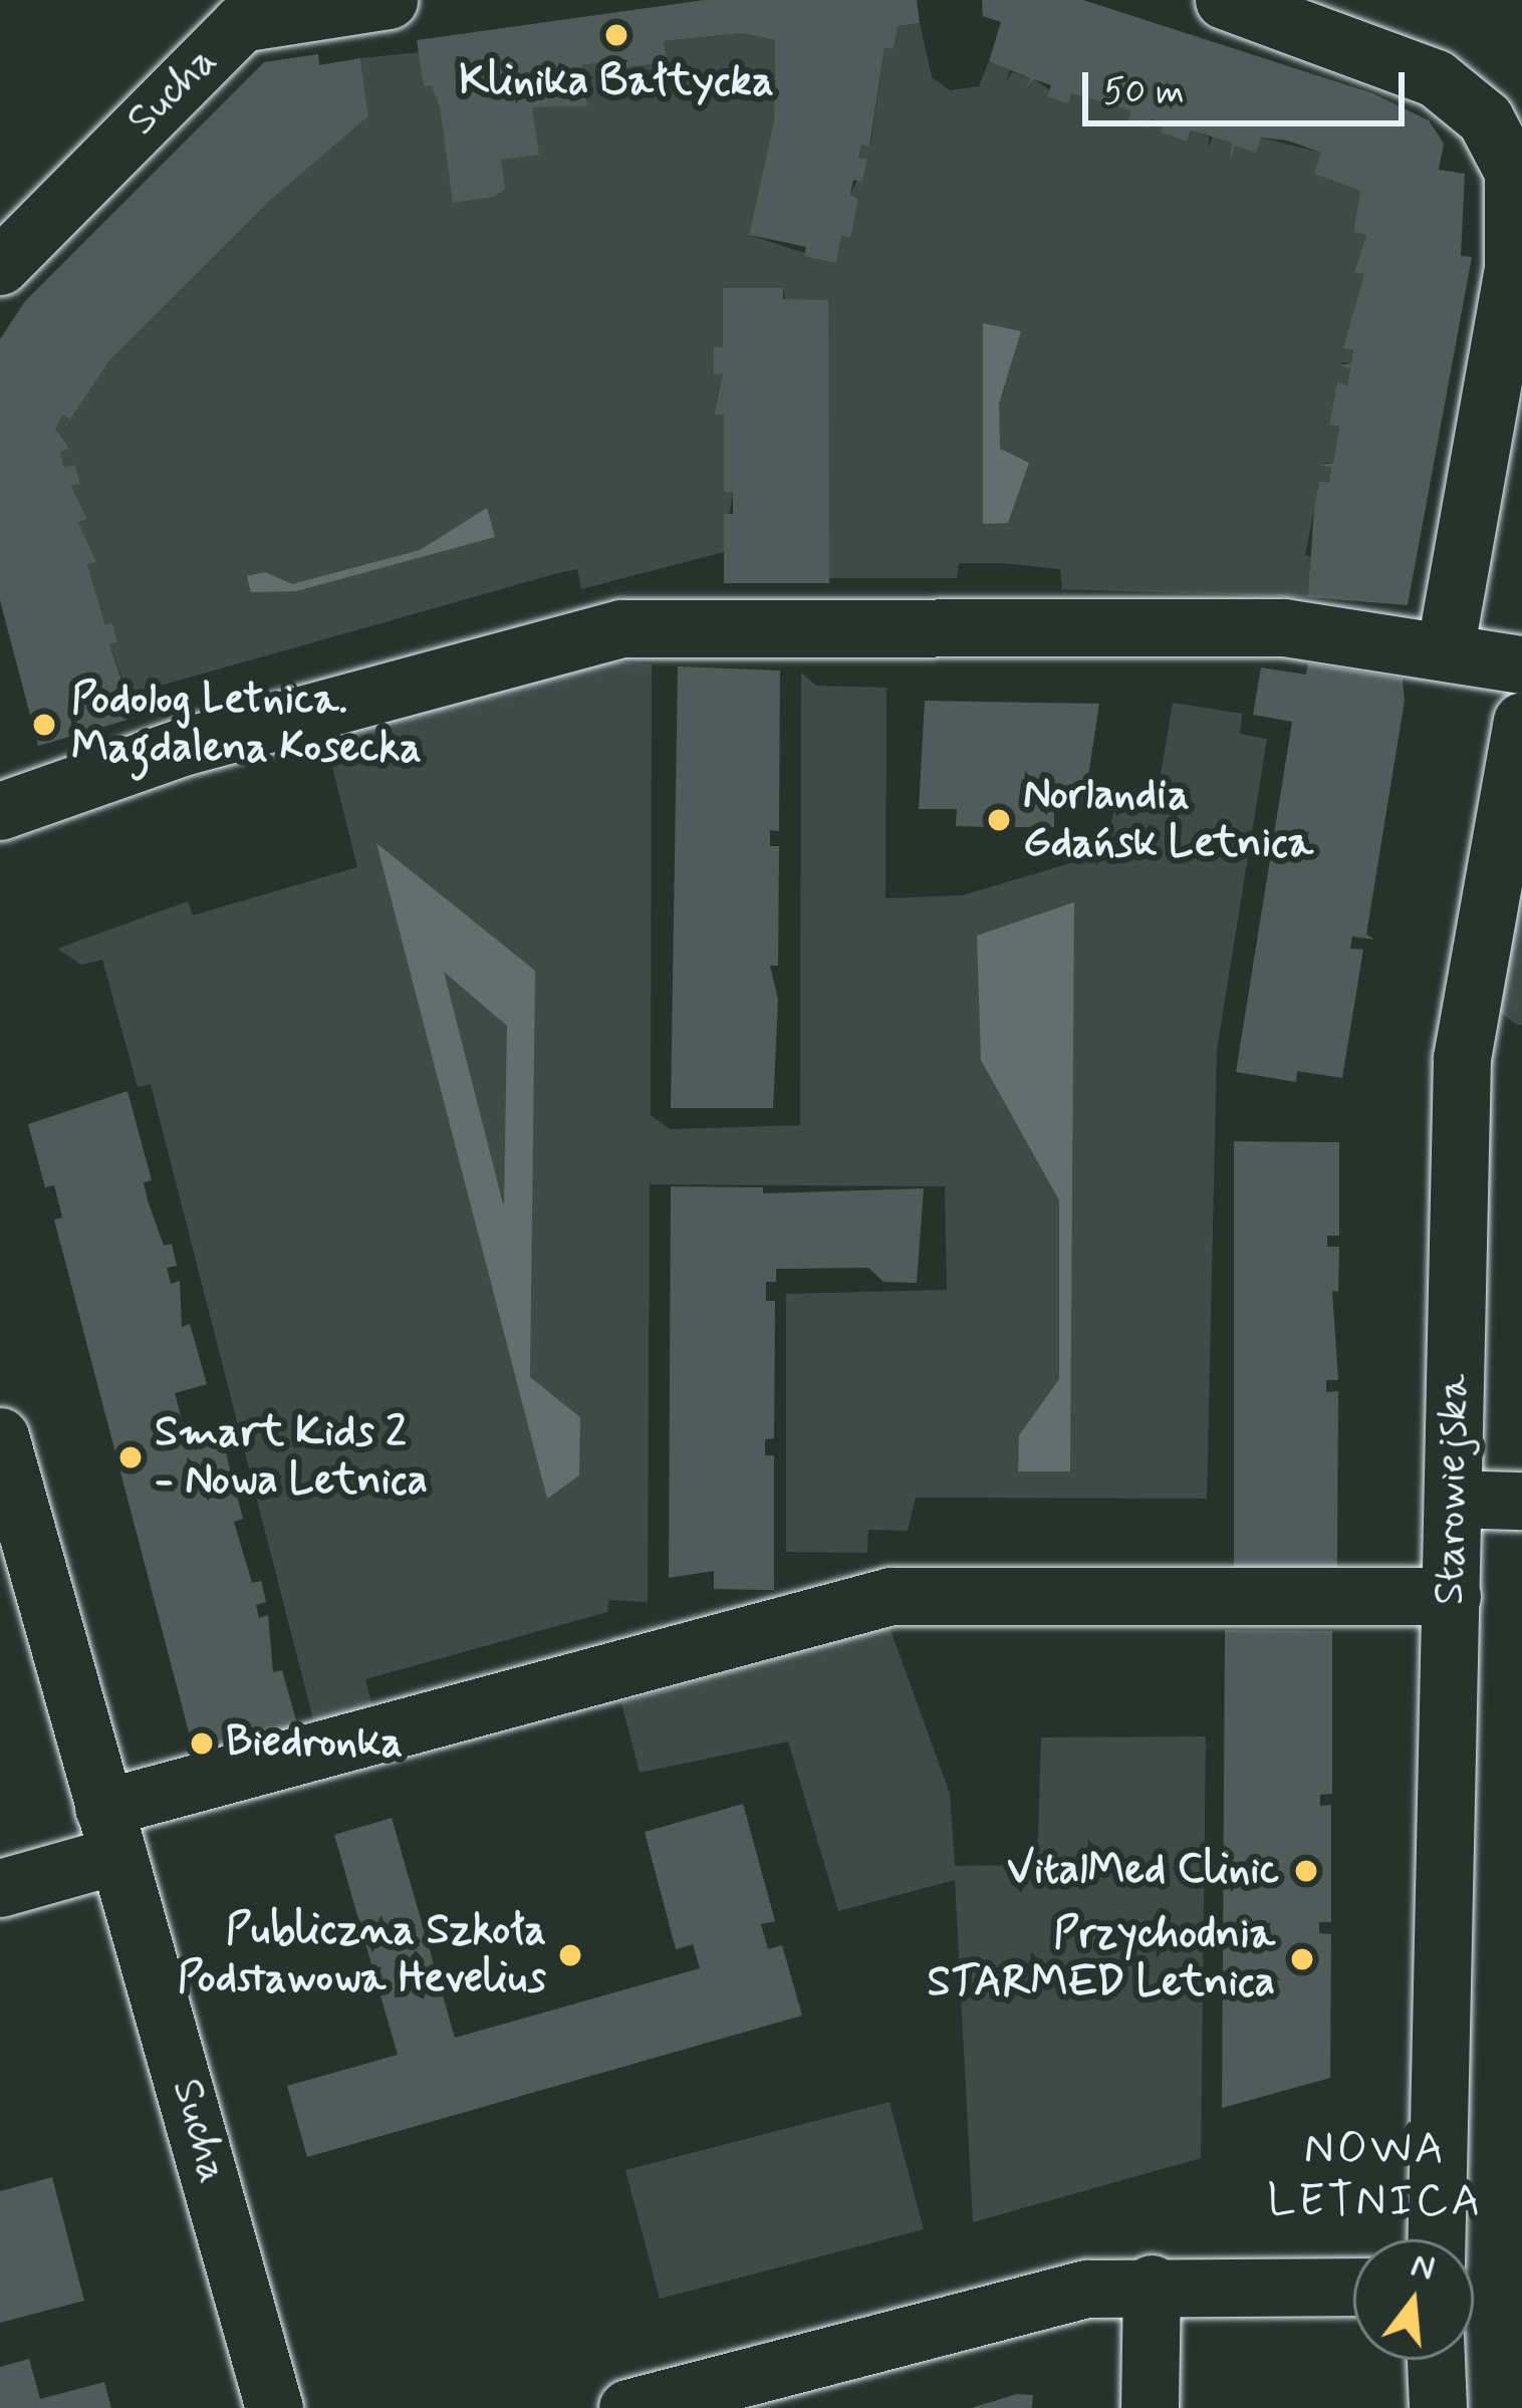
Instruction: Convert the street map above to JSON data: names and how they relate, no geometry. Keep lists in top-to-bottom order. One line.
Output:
{"streets":{"street":["Sucha","Starowiejska"]},"districts":["NOWA LETNICA"],"places":["Klinika Bałtycka","Podolog Letnica. Magdalena Kosecka","Norlandia Gdańsk Letnica","Smart Kids 2 - Nowa Letnica","Biedronka","VitalMed Clinic","Publiczna Szkoła Podstawowa Hevelius","Przychodnia STARMED Letnica"],"scale_bar":"50 m","north":"top"}
